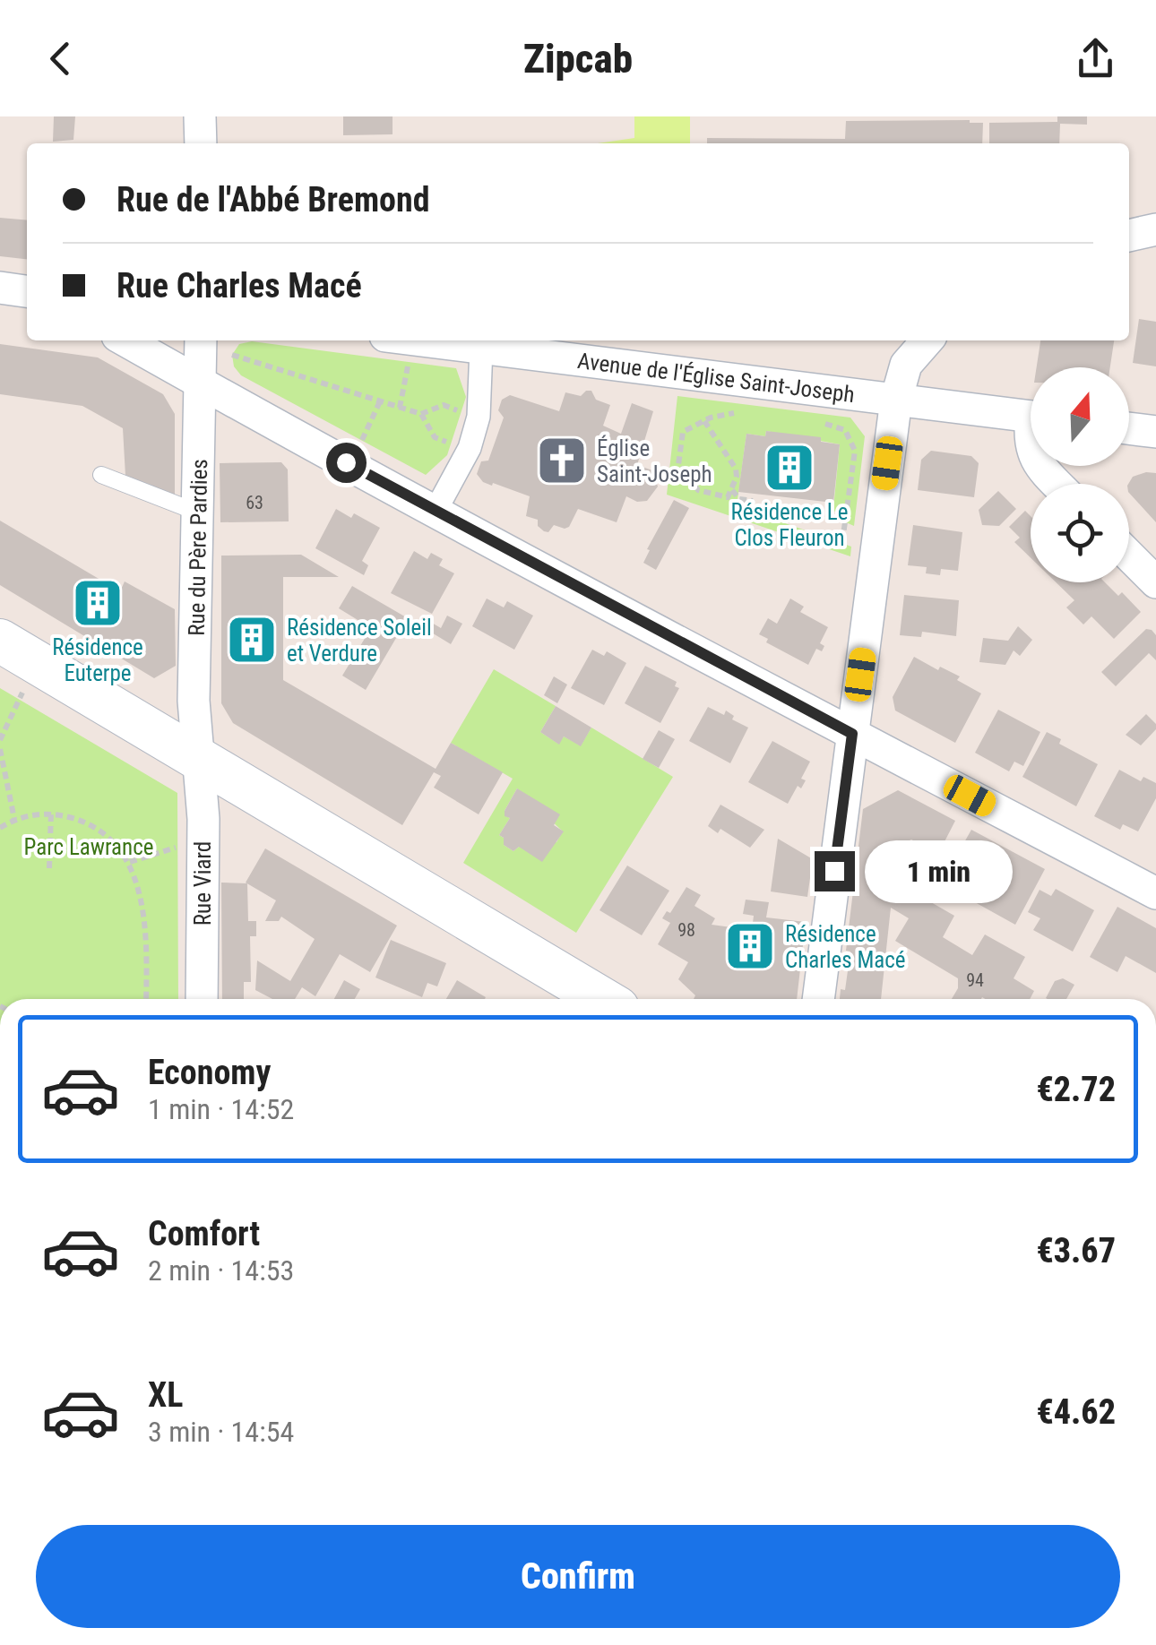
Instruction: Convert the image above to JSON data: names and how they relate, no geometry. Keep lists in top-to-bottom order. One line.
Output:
{"streets":{"street":["Avenue de l'Église Saint-Joseph","Rue du Père Pardies","Rue Viard"]},"crossings":[["Rue du Père Pardies","Rue Viard"]],"parks":["Parc Lawrance"],"places":{"church":["Église Saint-Joseph"],"building":["Résidence Le Clos Fleuron","Résidence Euterpe","Résidence Soleil et Verdure","Résidence Charles Macé"]},"house_numbers":["63","98","94"],"north":"top","page":{"header":"Zipcab","banner":["Rue de l'Abbé Bremond","Rue Charles Macé"],"bubble":"1 min","list":[{"name":"Economy","note":"1 min · 14:52","value":"€2.72"},{"name":"Comfort","note":"2 min · 14:53","value":"€3.67"},{"name":"XL","note":"3 min · 14:54","value":"€4.62"}],"buttons":"Confirm"}}
